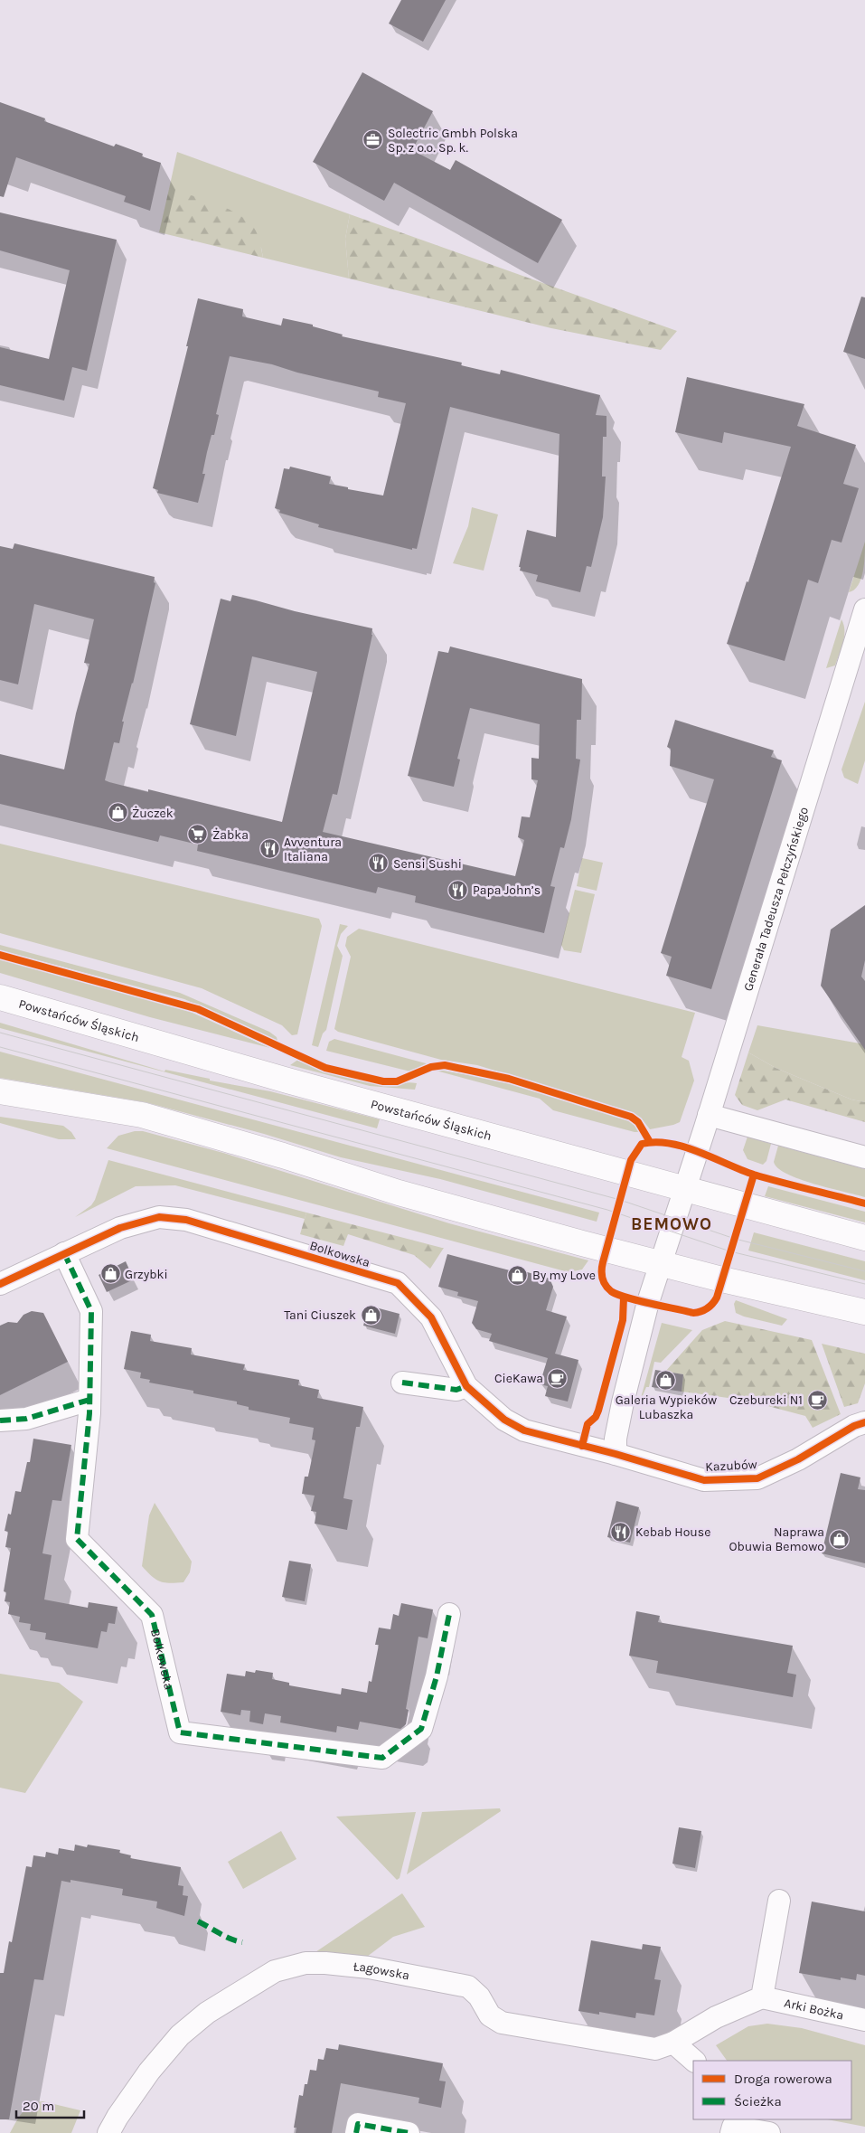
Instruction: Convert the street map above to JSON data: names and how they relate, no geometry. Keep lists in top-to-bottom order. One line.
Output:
{"streets":{"main road":["Powstańców Śląskich"],"street":["Generała Tadeusza Pełczyńskiego","Bolkowska","Kazubów","Łagowska","Arki Bożka"]},"crossings":[["Generała Tadeusza Pełczyńskiego","Powstańców Śląskich"],["Bolkowska","Kazubów"]],"districts":["BEMOWO"],"places":{"office":["Solectric Gmbh Polska Sp. z o.o. Sp. k."],"shop":["Żuczek","Grzybki","By my Love","Tani Ciuszek","Galeria Wypieków Lubaszka","Naprawa Obuwia Bemowo"],"supermarket":["Żabka"],"restaurant":["Avventura Italiana","Sensi Sushi","Papa John’s","Kebab House"],"cafe":["CieKawa","Czebureki N1"]},"legend":["Droga rowerowa","Ścieżka"],"scale_bar":"20 m"}
